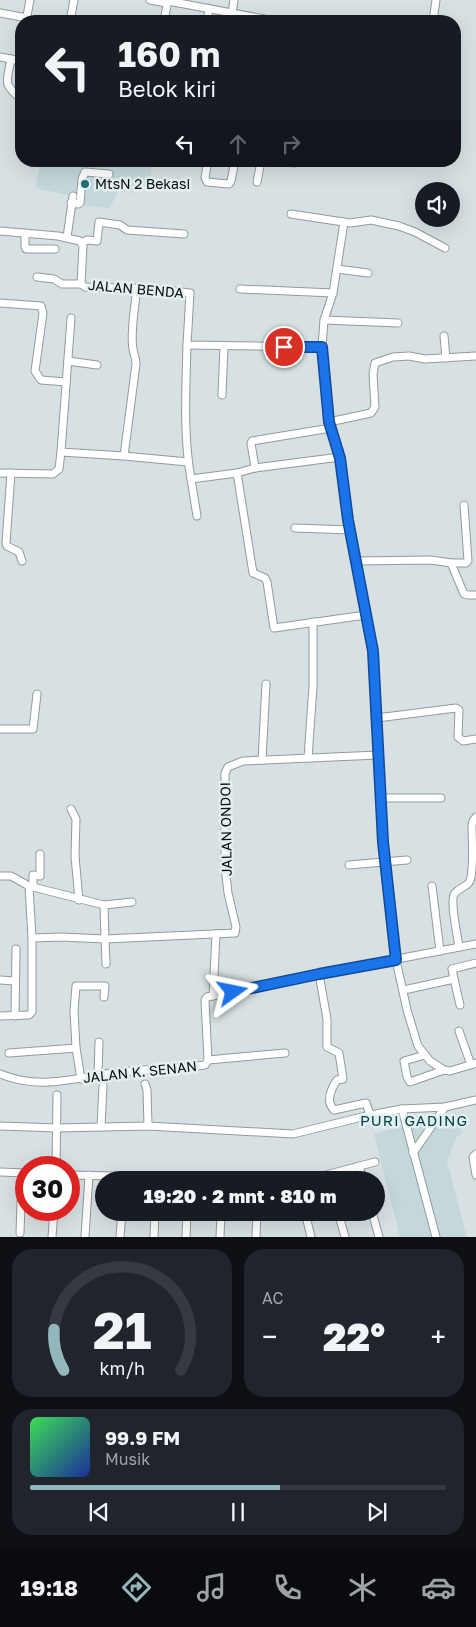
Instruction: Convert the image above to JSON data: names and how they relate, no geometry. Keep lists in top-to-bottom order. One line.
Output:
{"streets":{"street":["JALAN BENDA","JALAN ONDOI","JALAN K. SENAN"]},"crossings":[["JALAN ONDOI","JALAN K. SENAN"]],"districts":["PURI GADING"],"places":["MtsN 2 Bekasi"],"page":{"turn":["160 m","Belok kiri"],"limit":"30","trip":"19:20 · 2 mnt · 810 m","tile":"AC","heat":["−","22°","+"],"song":["99.9 FM","Musik"],"tabs":"19:18","gauge":["21","km/h"]}}
